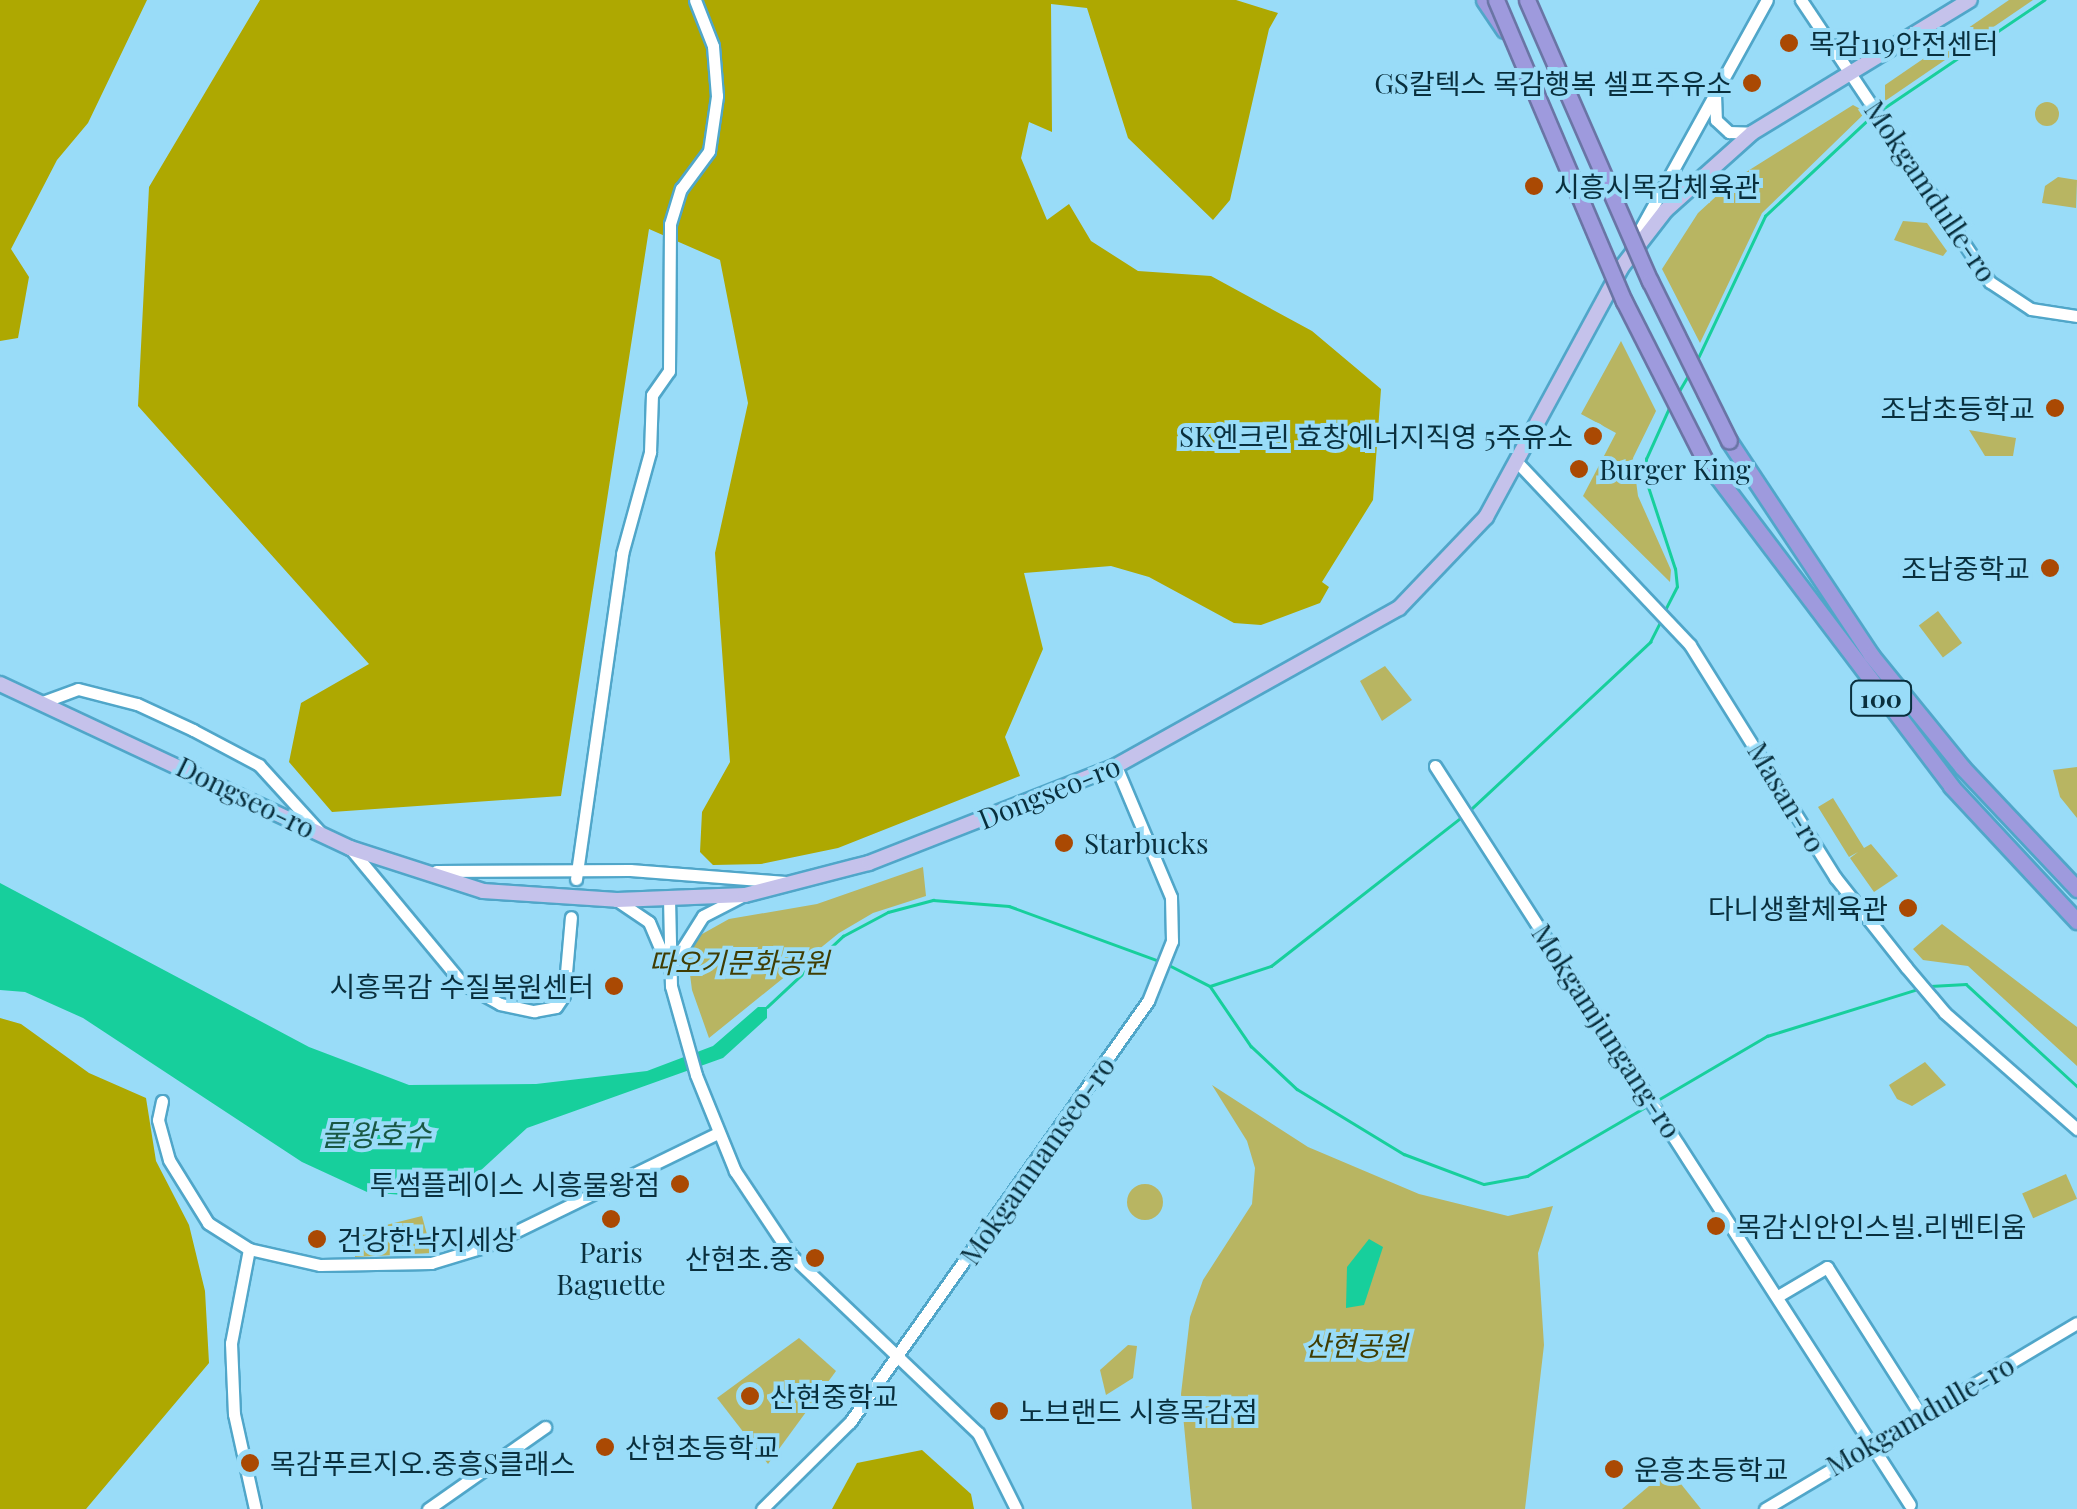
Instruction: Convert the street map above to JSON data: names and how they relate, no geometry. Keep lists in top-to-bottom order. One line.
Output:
{"streets":{"highway":["100"],"main road":["Dongseo-ro"],"street":["Mokgamdulle-ro","Masan-ro","Mokgamjungang-ro","Mokgamnamseo-ro"]},"crossings":[["Mokgamdulle-ro","Mokgamjungang-ro"],["Dongseo-ro","Masan-ro"],["Dongseo-ro","Mokgamnamseo-ro"]],"water":["물왕호수"],"parks":["따오기문화공원","산현공원"],"places":["목감119안전센터","GS칼텍스 목감행복 셀프주유소","시흥시목감체육관","조남초등학교","SK엔크린 효창에너지직영 5주유소","Burger King","조남중학교","Starbucks","다니생활체육관","시흥목감 수질복원센터","투썸플레이스 시흥물왕점","Paris Baguette","목감신안인스빌.리벤티움","건강한낙지세상","산현초.중","산현중학교","노브랜드 시흥목감점","산현초등학교","목감푸르지오.중흥S클래스","운흥초등학교"]}
